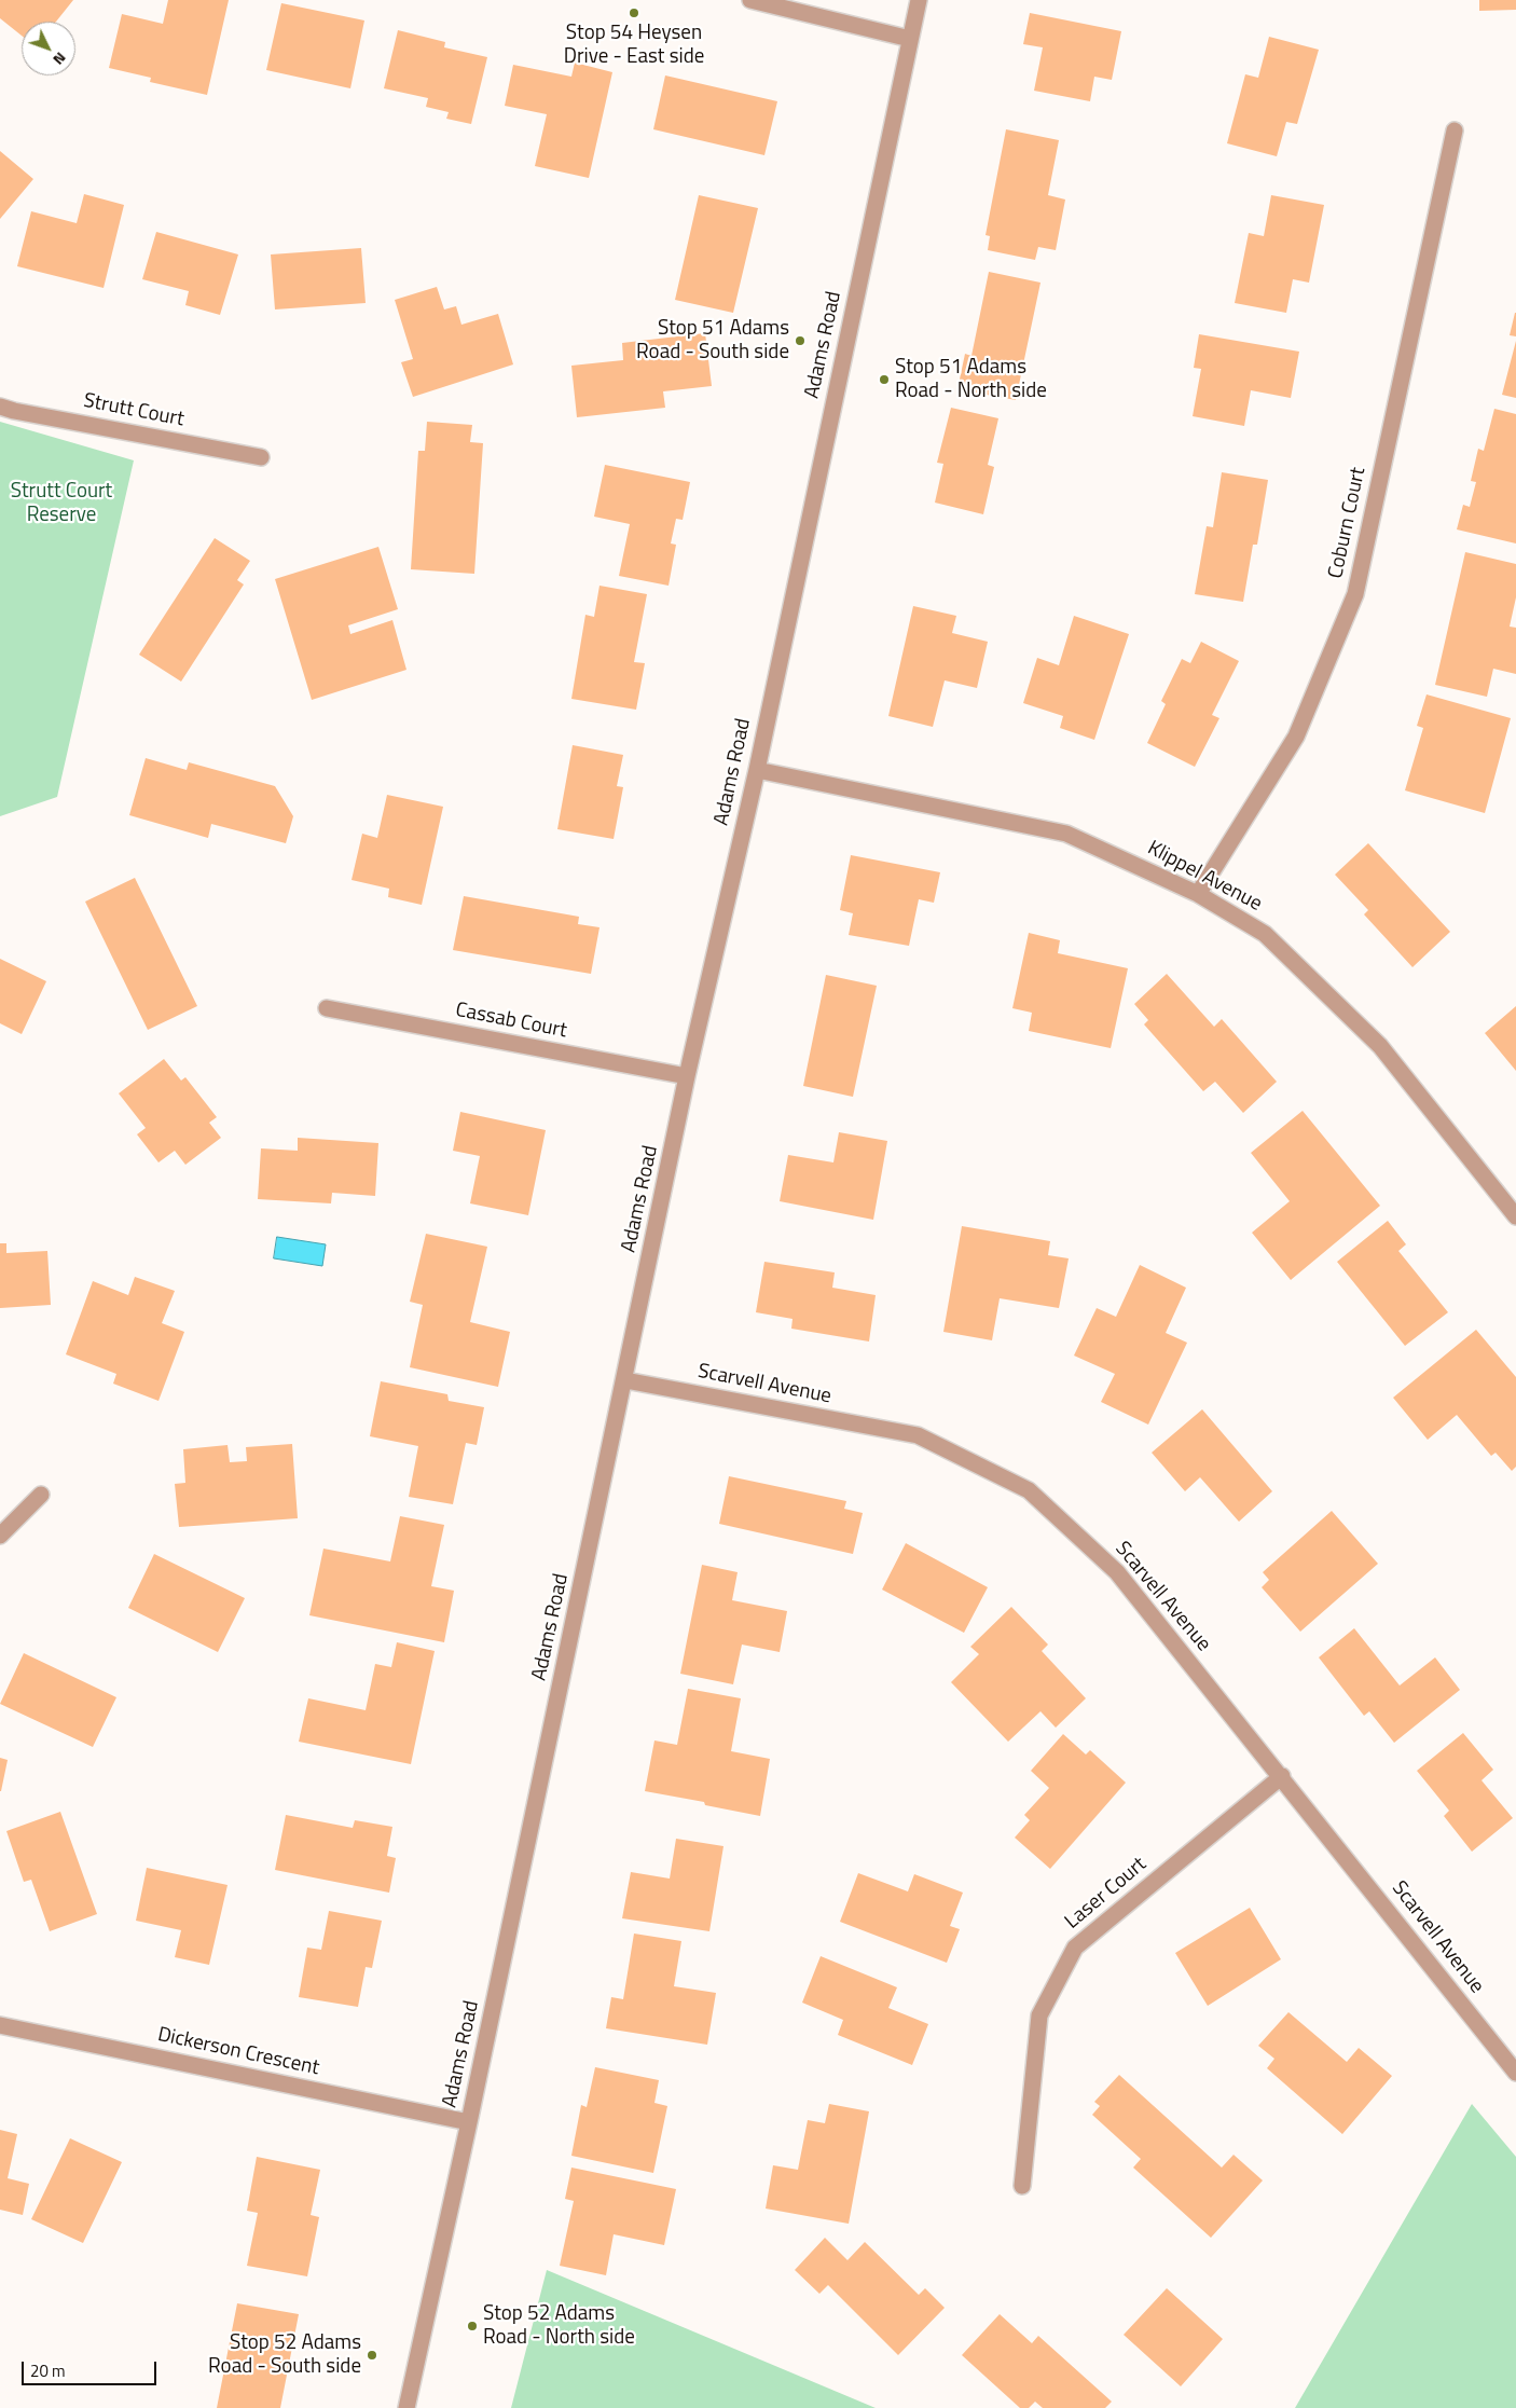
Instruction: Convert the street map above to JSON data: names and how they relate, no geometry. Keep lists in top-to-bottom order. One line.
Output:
{"streets":{"street":["Adams Road","Strutt Court","Coburn Court","Klippel Avenue","Cassab Court","Scarvell Avenue","Laser Court","Dickerson Crescent"]},"crossings":[["Adams Road","Klippel Avenue"],["Adams Road","Cassab Court"],["Adams Road","Scarvell Avenue"],["Adams Road","Dickerson Crescent"],["Coburn Court","Klippel Avenue"],["Scarvell Avenue","Laser Court"]],"parks":["Strutt Court Reserve"],"places":["Stop 54 Heysen Drive - East side","Stop 51 Adams Road - South side","Stop 51 Adams Road - North side","Stop 52 Adams Road - North side","Stop 52 Adams Road - South side"],"scale_bar":"20 m","north":"bottom right"}
